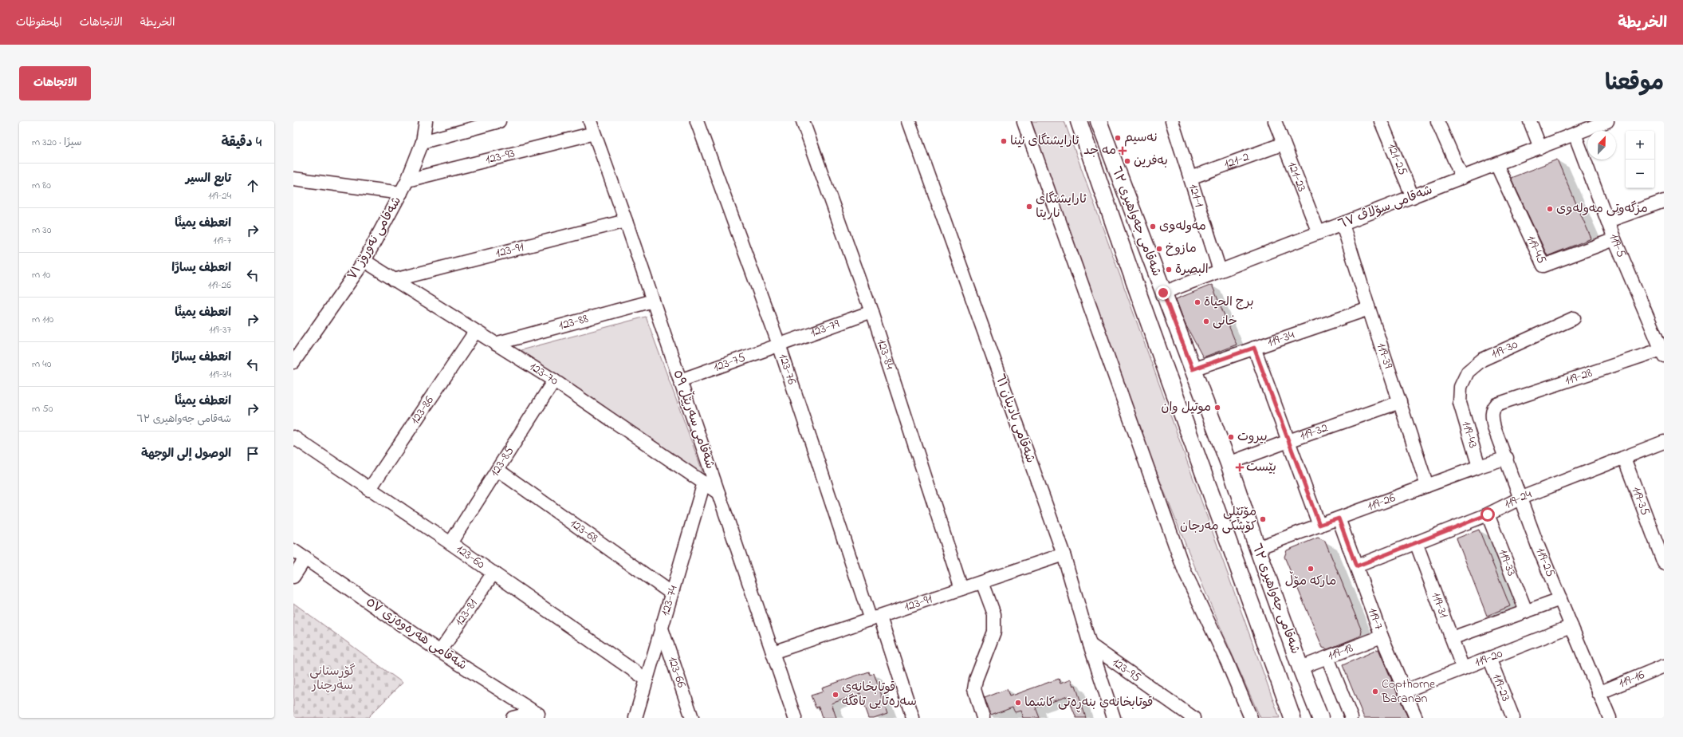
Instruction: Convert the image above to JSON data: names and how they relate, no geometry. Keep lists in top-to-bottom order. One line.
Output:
{"streets":{"main road":["شەقامی جەواهیری ٦٣"],"street":["123-93","121-25","121-2","121-23","121-1","شەقامی سۆلاڤ ٦٧","شەقامی نەورۆز ٧١","119-5","119-45","123-91","123-88","123-79","119-34","119-30","123-84","119-39","123-75","123-76","123-70","119-28","123-86","شەقامی بادینان ٦١","شەقامی سەرپێڵ ٥٩","119-32","119-43","123-85","119-24","119-35","119-26","123-68","123-60","119-25","119-33","123-74","119-31","123-81","119-7","شەقامی هەرەوەزی ٥٧","119-18","119-20","123-95","123-66","119-16","119-23"]},"crossings":[["123-93","شەقامی نەورۆز ٧١"],["123-93","شەقامی سەرپێڵ ٥٩"],["121-25","شەقامی سۆلاڤ ٦٧"],["121-2","121-23"],["121-2","121-1"],["121-23","شەقامی سۆلاڤ ٦٧"],["121-1","شەقامی سۆلاڤ ٦٧"],["شەقامی سۆلاڤ ٦٧","شەقامی جەواهیری ٦٣"],["شەقامی سۆلاڤ ٦٧","119-5"],["شەقامی سۆلاڤ ٦٧","119-45"],["شەقامی سۆلاڤ ٦٧","119-39"],["شەقامی جەواهیری ٦٣","119-34"],["شەقامی جەواهیری ٦٣","119-32"],["شەقامی جەواهیری ٦٣","119-26"],["شەقامی جەواهیری ٦٣","119-18"],["شەقامی نەورۆز ٧١","123-70"],["119-5","119-45"],["119-5","119-28"],["123-91","123-84"],["123-91","123-76"],["123-91","123-70"],["123-91","شەقامی بادینان ٦١"],["123-91","شەقامی سەرپێڵ ٥٩"],["123-88","123-70"],["123-88","شەقامی سەرپێڵ ٥٩"],["123-79","123-84"],["123-79","123-75"],["123-79","123-76"],["119-34","119-39"],["119-30","119-43"],["119-39","119-32"],["119-39","119-26"],["123-75","123-76"],["123-75","شەقامی سەرپێڵ ٥٩"],["123-70","123-86"],["123-70","شەقامی سەرپێڵ ٥٩"],["123-70","123-85"],["123-70","123-74"],["119-28","119-25"],["123-86","123-60"],["شەقامی بادینان ٦١","123-95"],["119-43","119-26"],["123-85","123-68"],["123-85","123-60"],["119-24","119-35"],["119-24","119-25"],["119-24","119-33"],["119-24","119-31"],["119-24","119-7"],["119-26","119-25"],["119-26","119-7"],["123-68","123-74"],["123-60","123-74"],["123-60","123-81"],["119-25","119-20"],["119-25","119-16"],["123-74","123-66"],["119-31","119-20"],["123-81","شەقامی هەرەوەزی ٥٧"],["119-7","119-18"],["119-7","119-20"],["119-20","119-23"]],"parks":["گۆڕستانی سەرچنار"],"places":{"other":["نەسیم","ئارایشتگای نینا","بەفرین","ئارایشتگای ناریتا","مزگەوتی مەولەوی","مەولەوی","مازوخ","البصرة","برج الحياة","خانی","موتيل وان","بیروت","مۆتێلی کۆشکی مەرجان","مارکە مۆڵ","Copthorne Baranan","قوتابخانەی سەرەتایی تاڤگە","قوتابخانەی بنەڕەتی کاشما"],"health":["مه جد","بێست"]},"north":"top right","page":{"header":"الخريطة","nav":["الخريطة","الاتجاهات","المحفوظات"],"title":"موقعنا","buttons":"الاتجاهات","heading":["4 دقيقة","سيرًا · 320 m"],"map_buttons":["+","−"],"list":[["تابع السير","119-24","80 m"],["انعطف يمينًا","119-7","30 m"],["انعطف يسارًا","119-26","10 m"],["انعطف يمينًا","119-37","110 m"],["انعطف يسارًا","119-34","40 m"],["انعطف يمينًا","شەقامی جەواهیری ٦٣","50 m"],"الوصول إلى الوجهة"]}}
